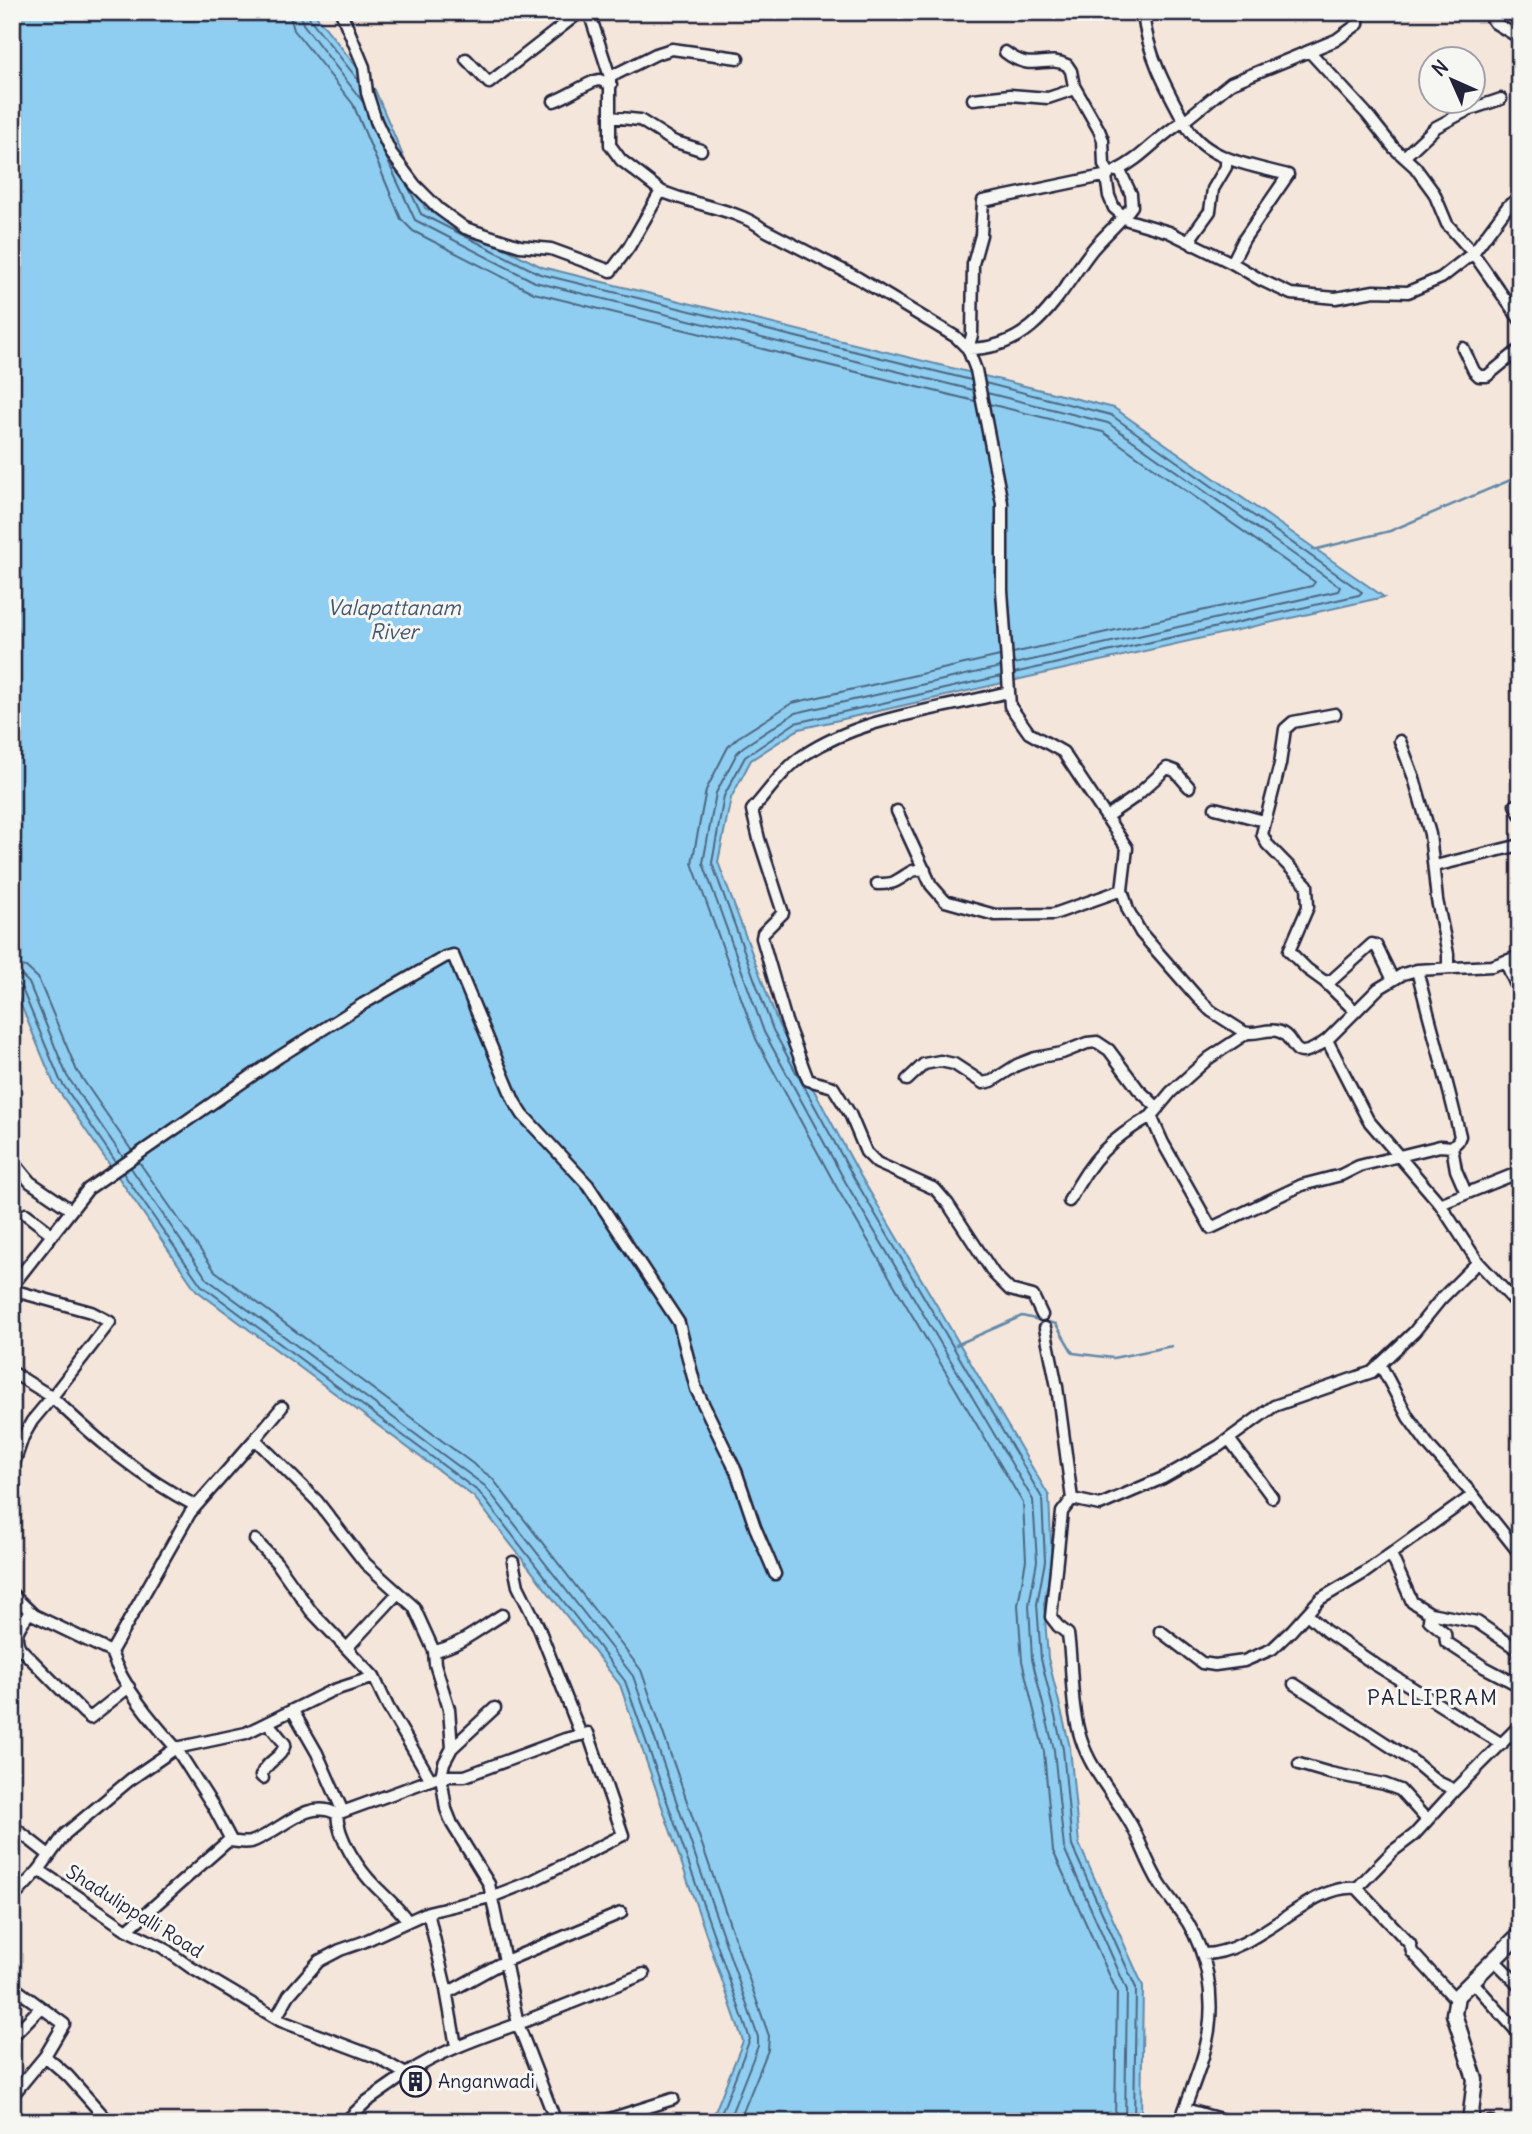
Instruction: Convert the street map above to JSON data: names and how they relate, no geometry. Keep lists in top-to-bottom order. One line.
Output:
{"streets":{"street":["Shadulippalli Road"]},"districts":["PALLIPRAM"],"water":["Valapattanam River"],"places":{"building":["Anganwadi"]},"north":"top left"}
